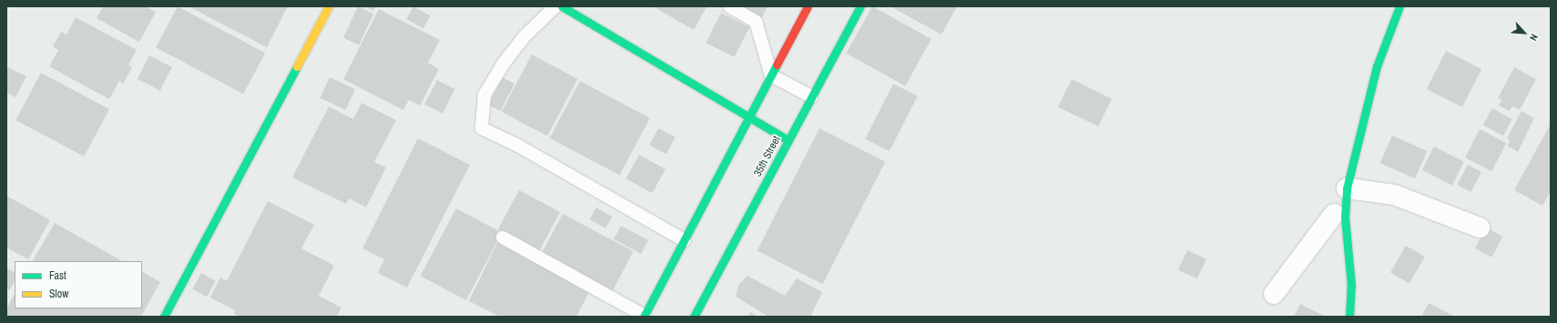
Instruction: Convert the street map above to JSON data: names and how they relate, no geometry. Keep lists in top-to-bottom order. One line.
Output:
{"streets":{"street":["35th Street"]},"legend":["Fast","Slow"],"north":"bottom right"}
